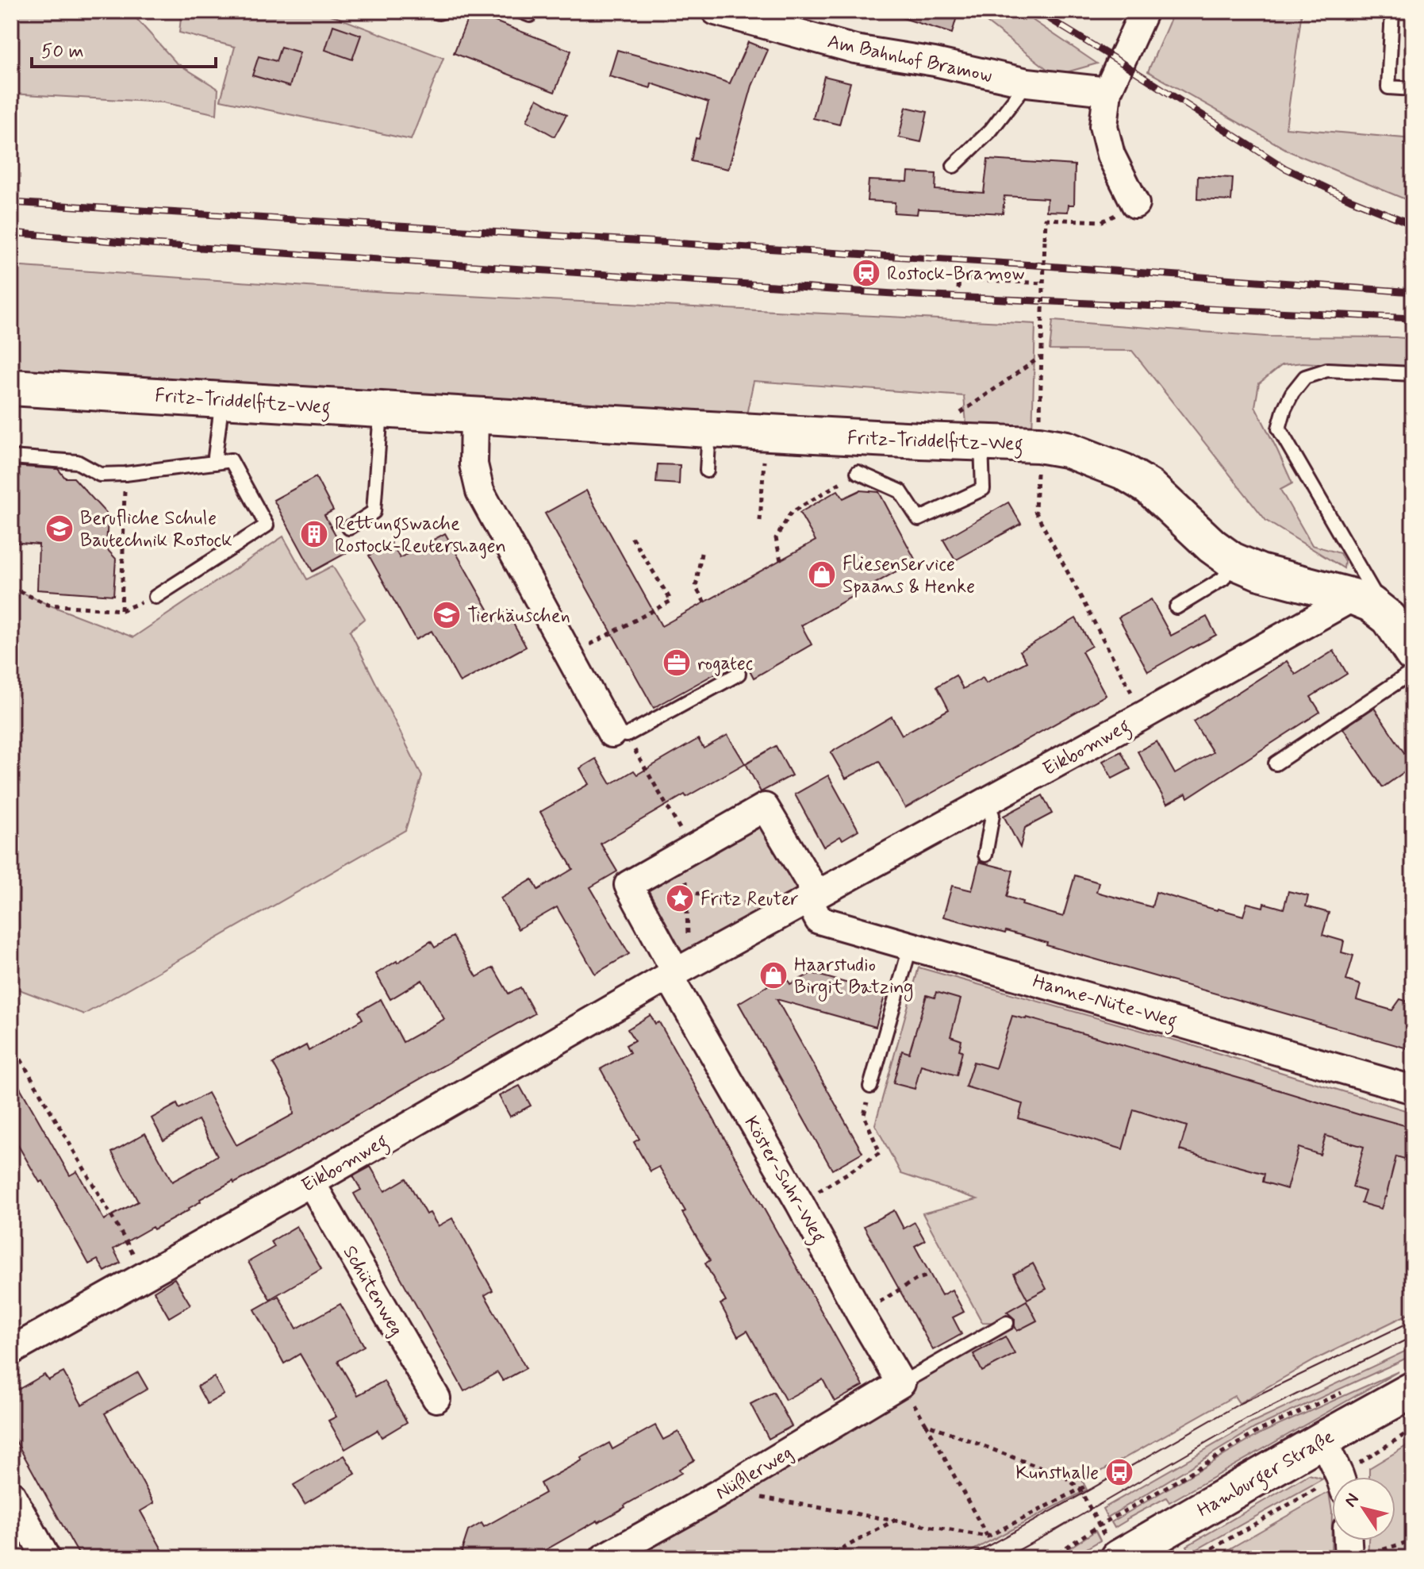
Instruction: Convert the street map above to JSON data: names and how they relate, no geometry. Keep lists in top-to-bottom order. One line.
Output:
{"streets":{"street":["Am Bahnhof Bramow","Fritz-Triddelfitz-Weg","Eikbomweg","Hanne-Nüte-Weg","Köster-Suhr-Weg","Schütenweg","Nüßlerweg","Hamburger Straße"]},"crossings":[["Fritz-Triddelfitz-Weg","Eikbomweg"],["Eikbomweg","Hanne-Nüte-Weg"],["Eikbomweg","Köster-Suhr-Weg"],["Eikbomweg","Schütenweg"],["Köster-Suhr-Weg","Nüßlerweg"]],"places":{"station":["Rostock-Bramow"],"school or university":["Berufliche Schule Bautechnik Rostock","Tierhäuschen"],"building":["Rettungswache Rostock-Reutershagen"],"shop":["Fliesenservice Spaans & Henke","Haarstudio Birgit Batzing"],"office":["rogatec"],"place":["Fritz Reuter"],"bus stop":["Kunsthalle"]},"scale_bar":"50 m","north":"top left"}
